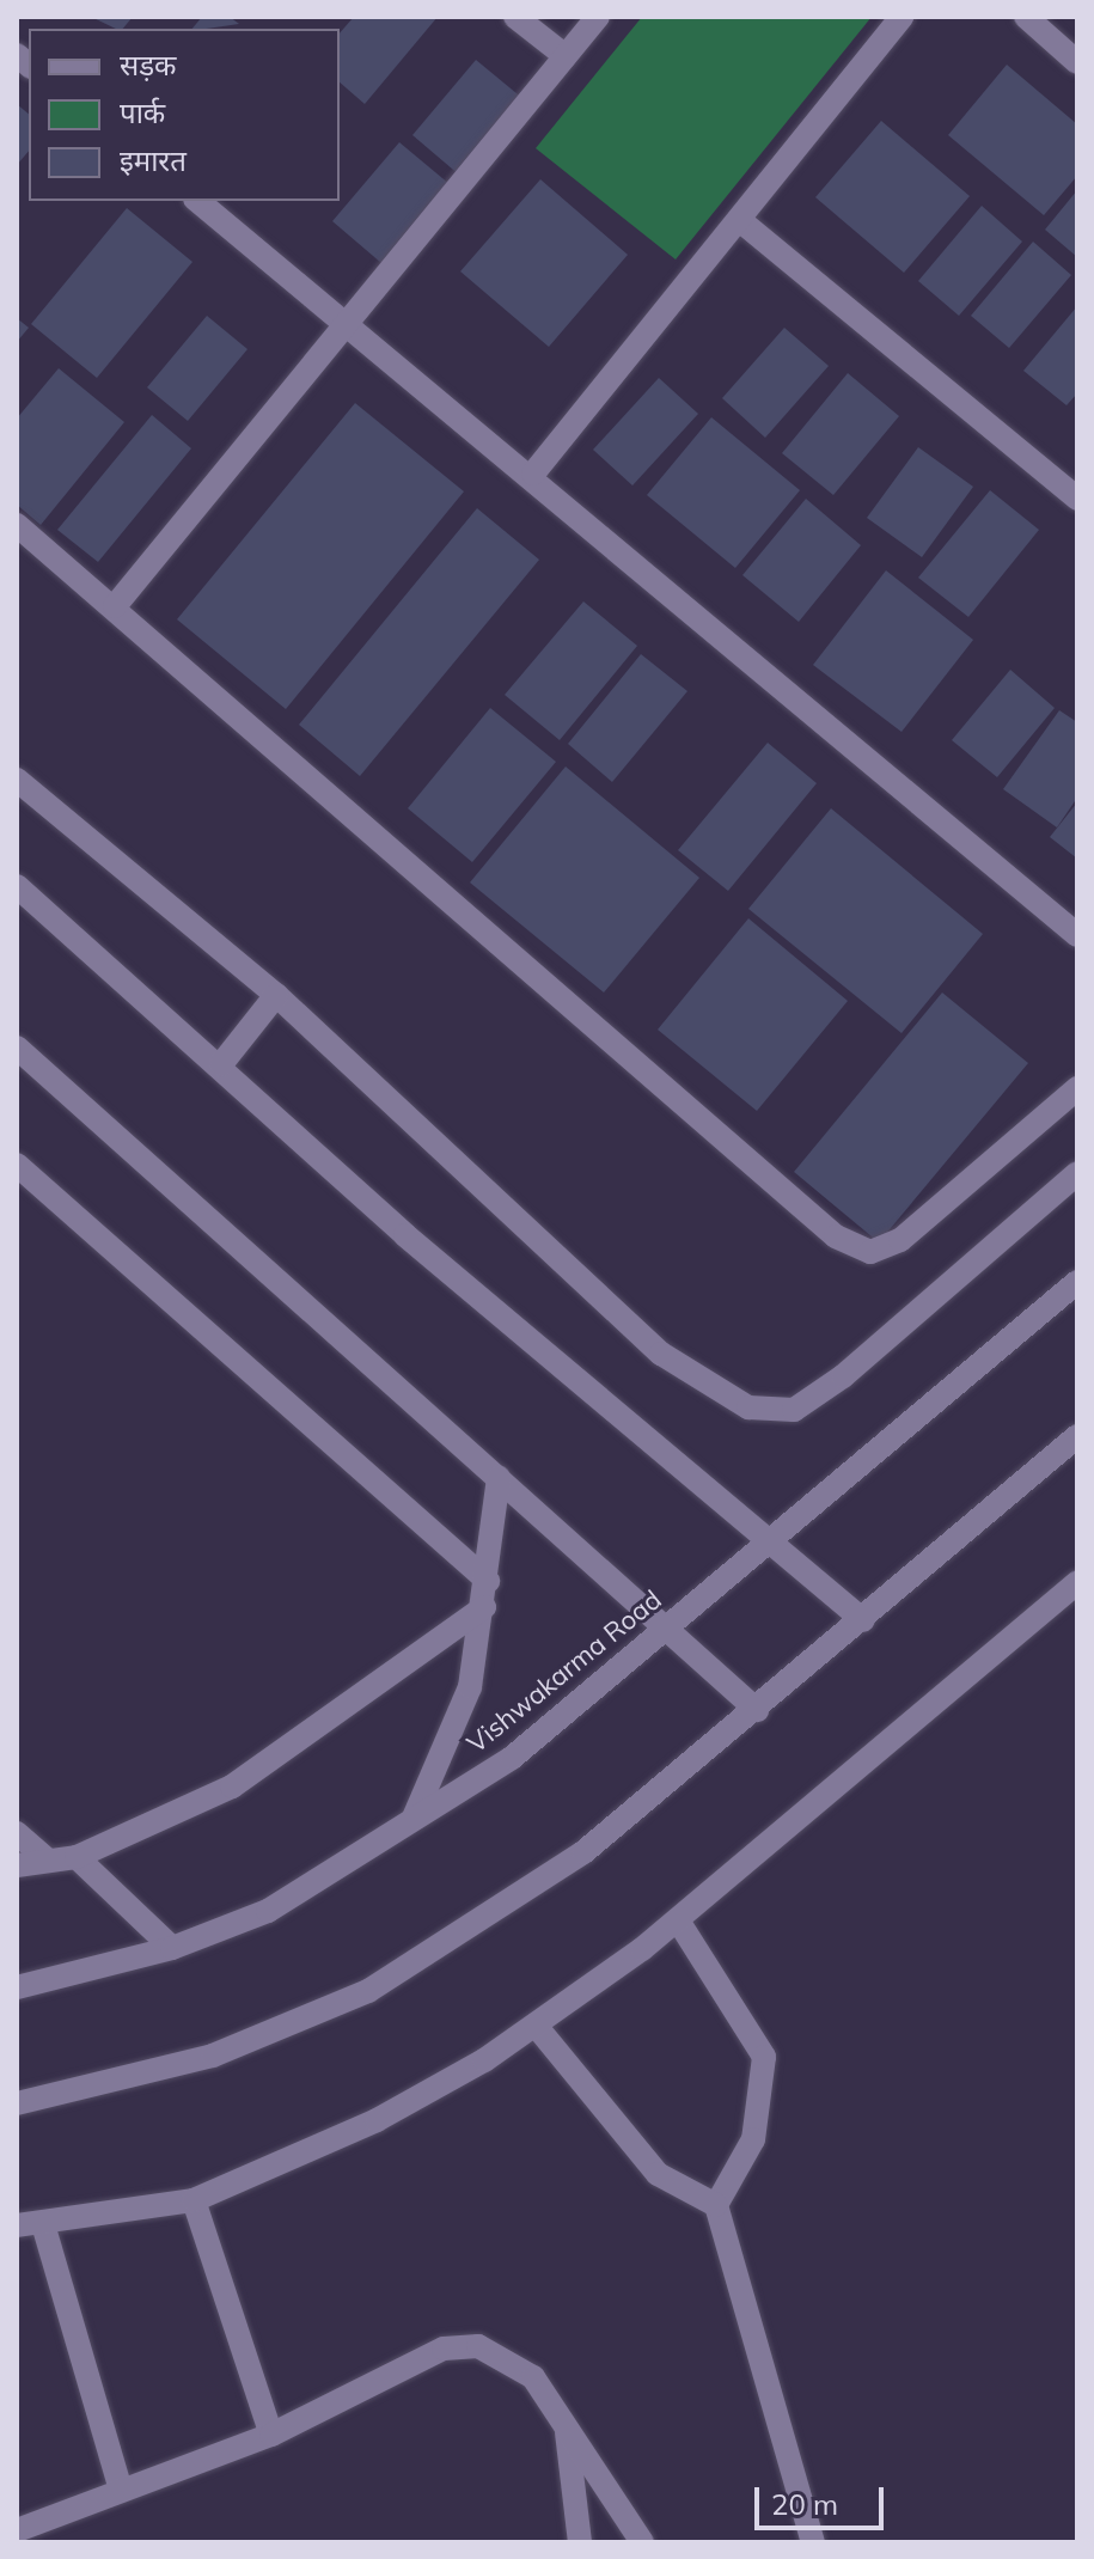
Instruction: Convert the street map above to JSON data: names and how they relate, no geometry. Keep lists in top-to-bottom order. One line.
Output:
{"streets":{"street":["Vishwakarma Road"]},"legend":["सड़क","पार्क","इमारत"],"scale_bar":"20 m"}
